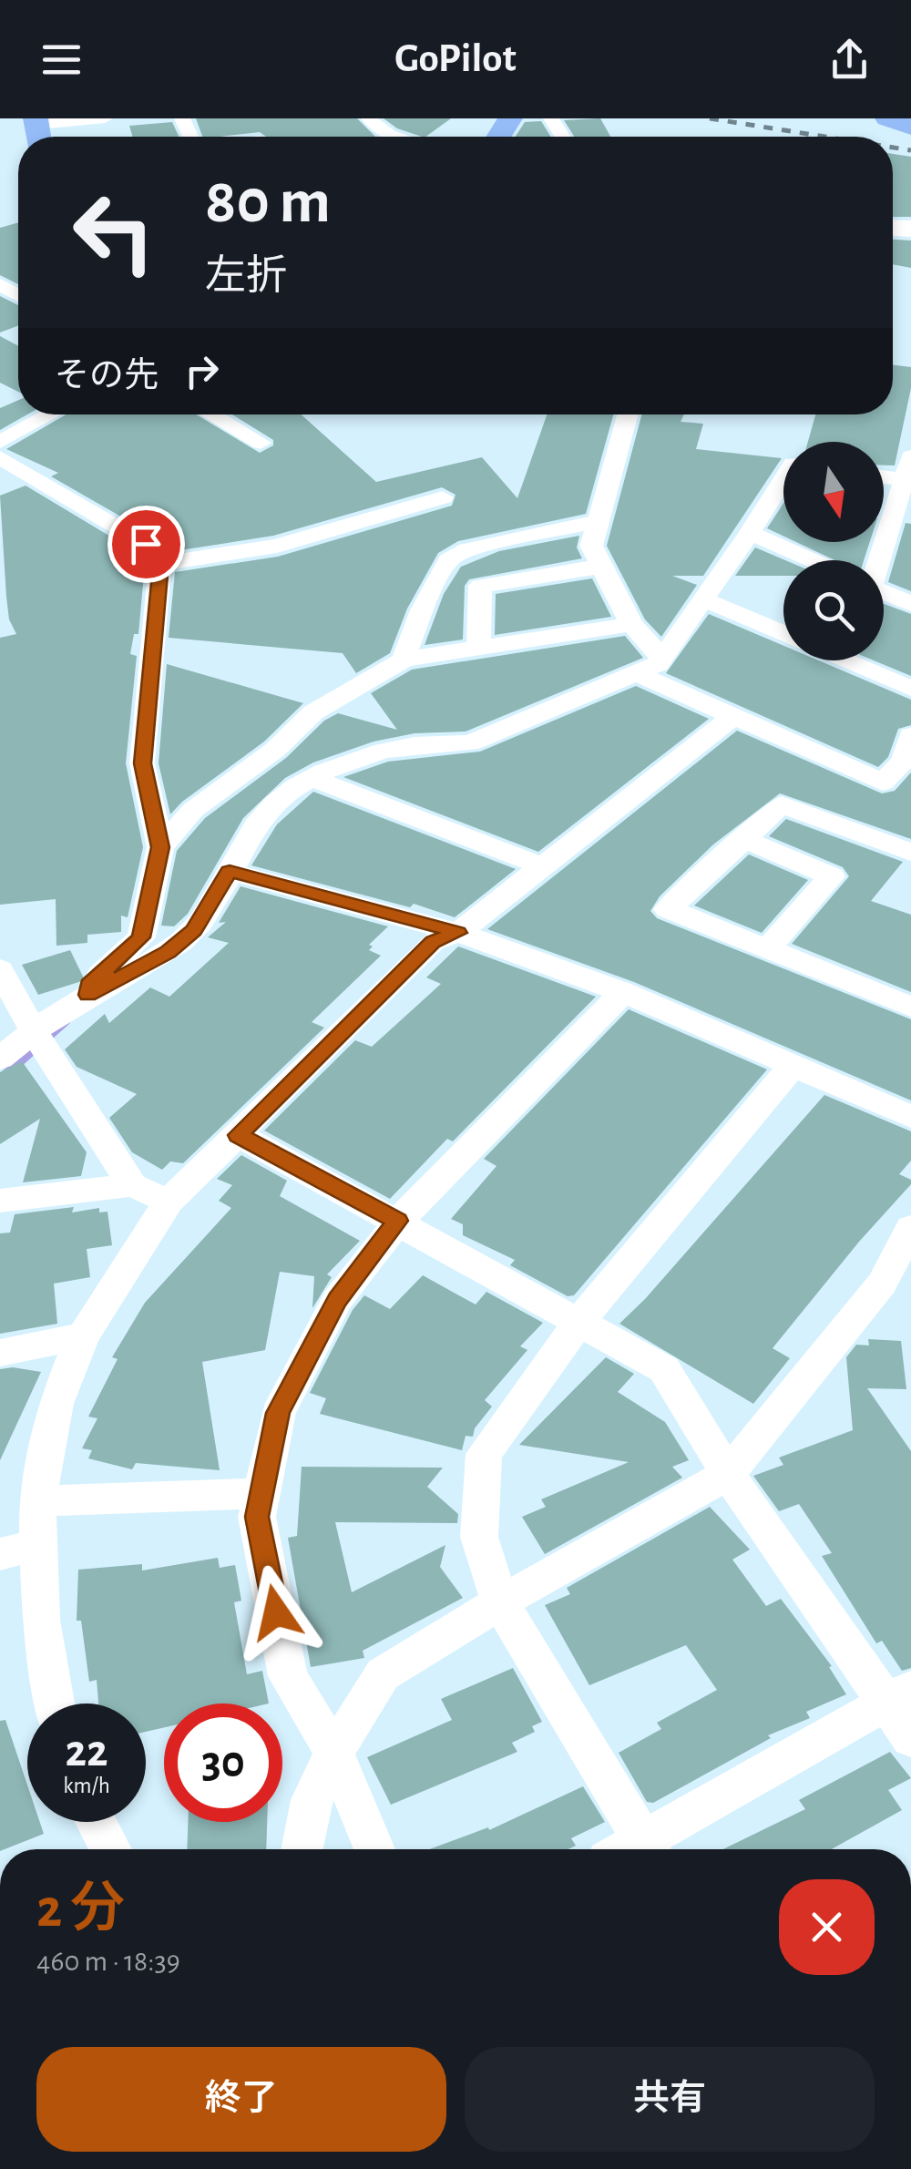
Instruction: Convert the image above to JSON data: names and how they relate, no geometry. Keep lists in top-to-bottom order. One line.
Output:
{"north":"bottom","page":{"header":"GoPilot","turn":["80 m","左折"],"then":"その先","speed":"22 km/h","limit":"30","heading":["2 分","460 m · 18:39"],"buttons":["終了","共有"]}}
